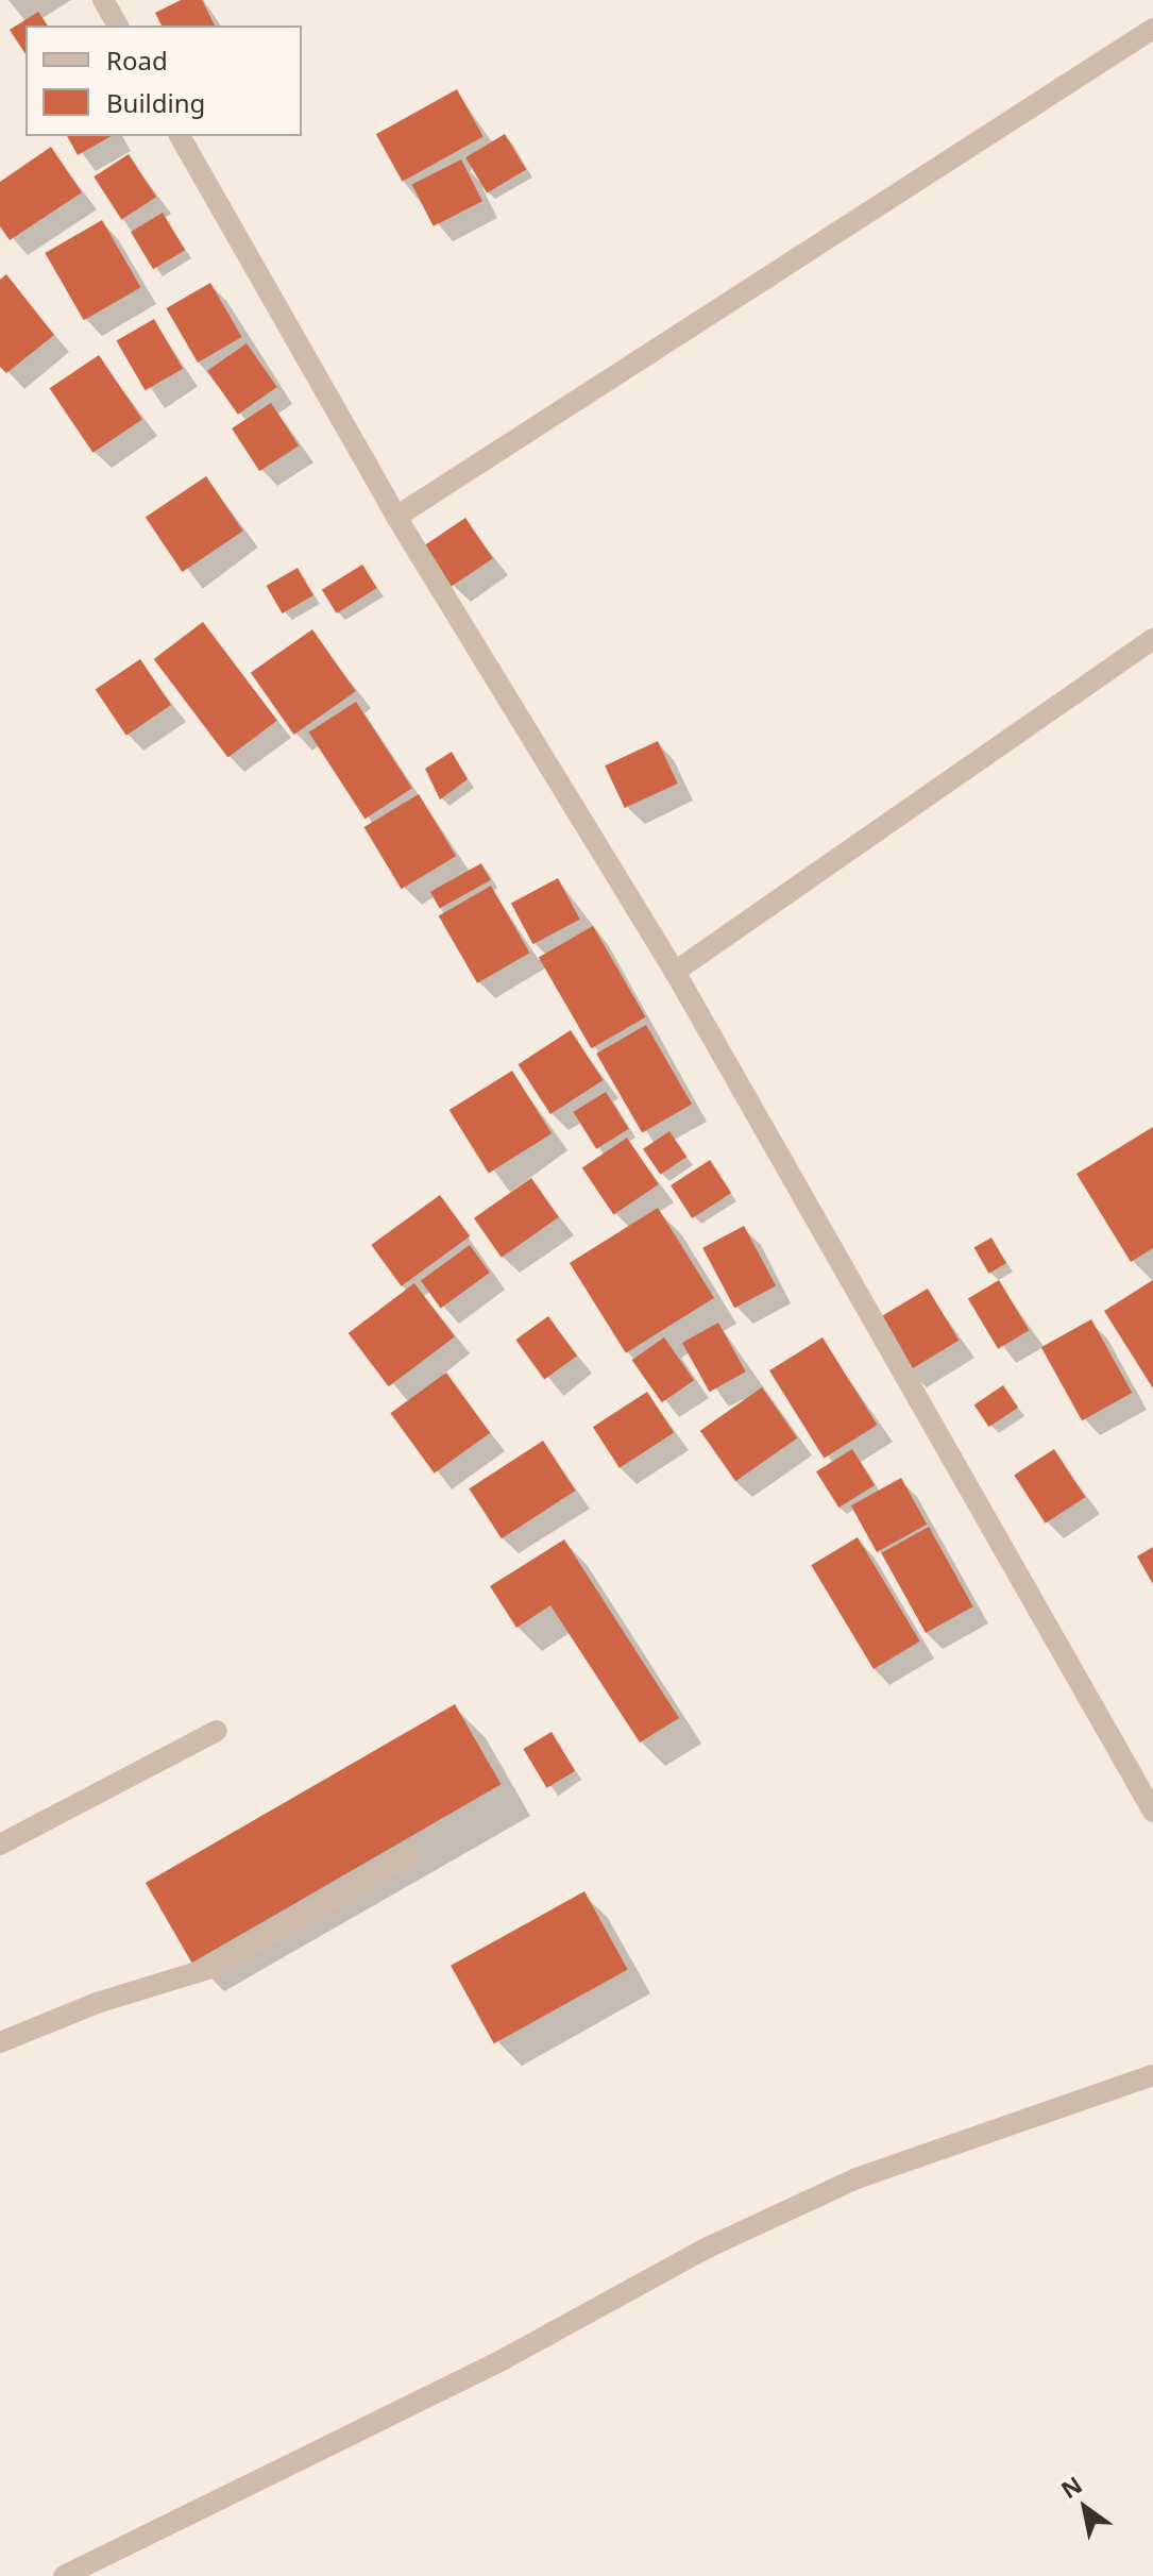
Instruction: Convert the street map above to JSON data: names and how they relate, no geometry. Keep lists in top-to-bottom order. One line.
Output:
{"legend":["Road","Building"],"north":"top left"}
